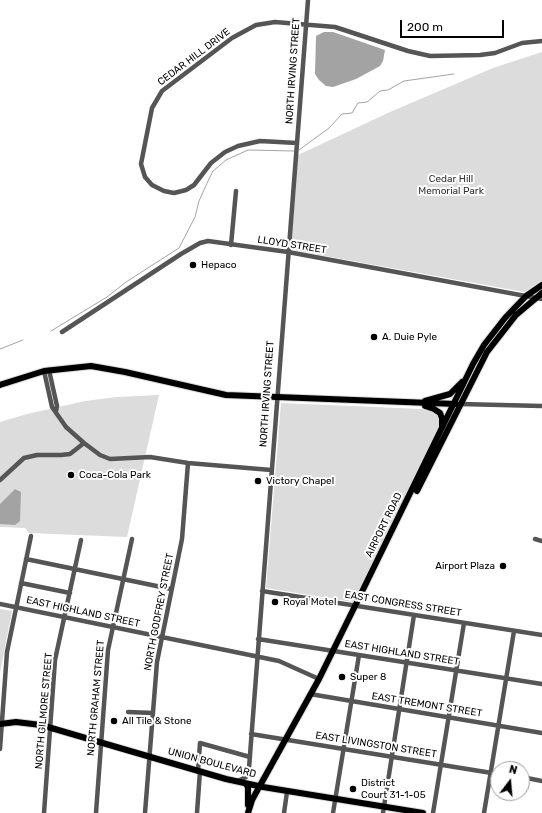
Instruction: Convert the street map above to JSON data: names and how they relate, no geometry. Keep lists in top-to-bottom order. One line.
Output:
{"streets":{"main road":["AIRPORT ROAD","UNION BOULEVARD"],"street":["CEDAR HILL DRIVE","NORTH IRVING STREET","LLOYD STREET","EAST CONGRESS STREET","EAST HIGHLAND STREET","NORTH GODFREY STREET","NORTH GRAHAM STREET","EAST TREMONT STREET","NORTH GILMORE STREET","EAST LIVINGSTON STREET"]},"crossings":[["CEDAR HILL DRIVE","NORTH IRVING STREET"],["NORTH IRVING STREET","LLOYD STREET"],["NORTH IRVING STREET","EAST CONGRESS STREET"],["NORTH IRVING STREET","EAST HIGHLAND STREET"],["NORTH IRVING STREET","EAST LIVINGSTON STREET"],["NORTH IRVING STREET","UNION BOULEVARD"],["LLOYD STREET","AIRPORT ROAD"],["AIRPORT ROAD","EAST CONGRESS STREET"],["AIRPORT ROAD","EAST HIGHLAND STREET"],["AIRPORT ROAD","EAST TREMONT STREET"],["AIRPORT ROAD","EAST LIVINGSTON STREET"],["AIRPORT ROAD","UNION BOULEVARD"],["EAST HIGHLAND STREET","NORTH GODFREY STREET"],["EAST HIGHLAND STREET","NORTH GRAHAM STREET"],["EAST HIGHLAND STREET","NORTH GILMORE STREET"],["NORTH GODFREY STREET","UNION BOULEVARD"],["NORTH GRAHAM STREET","UNION BOULEVARD"],["NORTH GILMORE STREET","UNION BOULEVARD"]],"parks":["Cedar Hill Memorial Park"],"places":["Hepaco","A. Duie Pyle","Coca-Cola Park","Victory Chapel","Airport Plaza","Royal Motel","Super 8","All Tile & Stone","District Court 31-1-05"],"scale_bar":"200 m","north":"top"}
